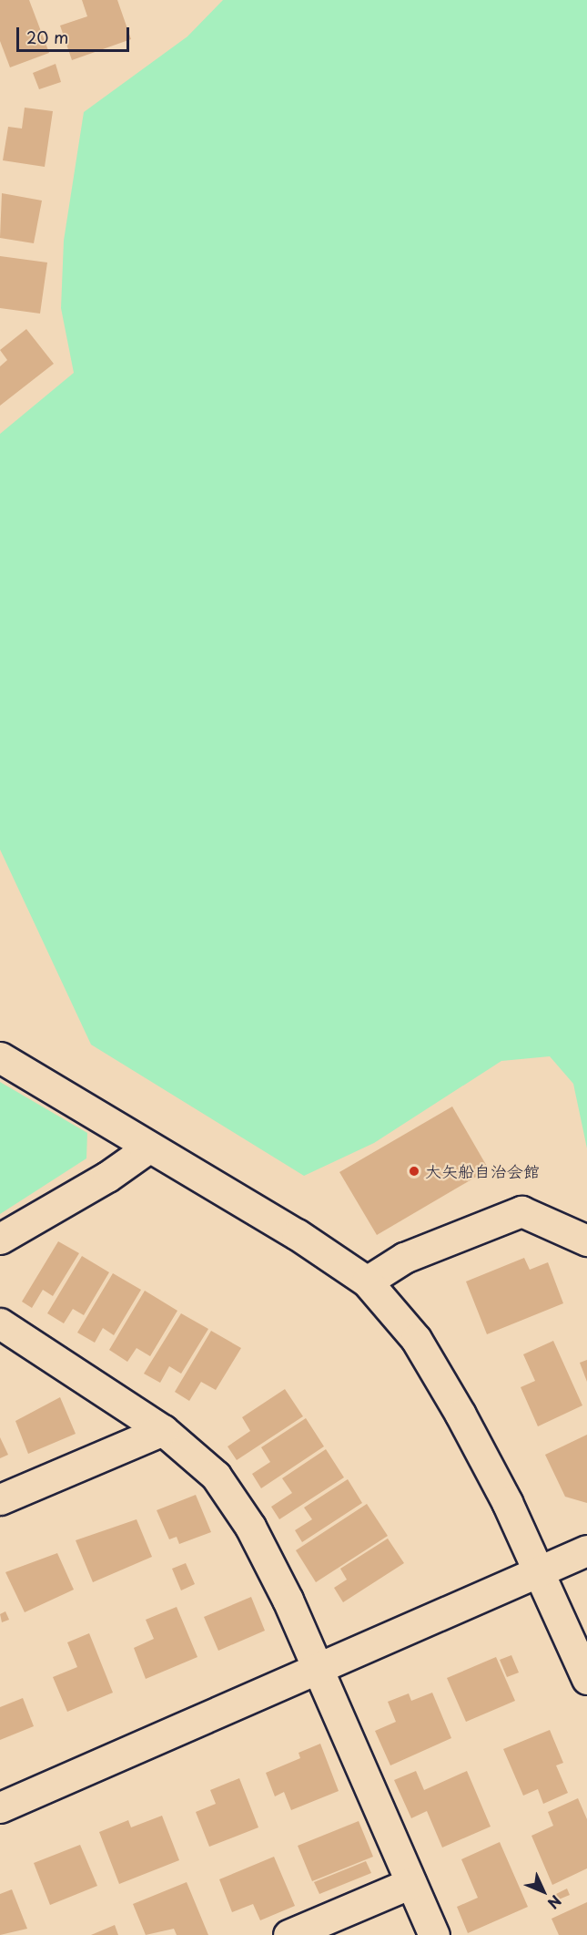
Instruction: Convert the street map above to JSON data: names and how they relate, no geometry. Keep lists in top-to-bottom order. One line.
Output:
{"places":["大矢船自治会館"],"scale_bar":"20 m","north":"bottom right"}
